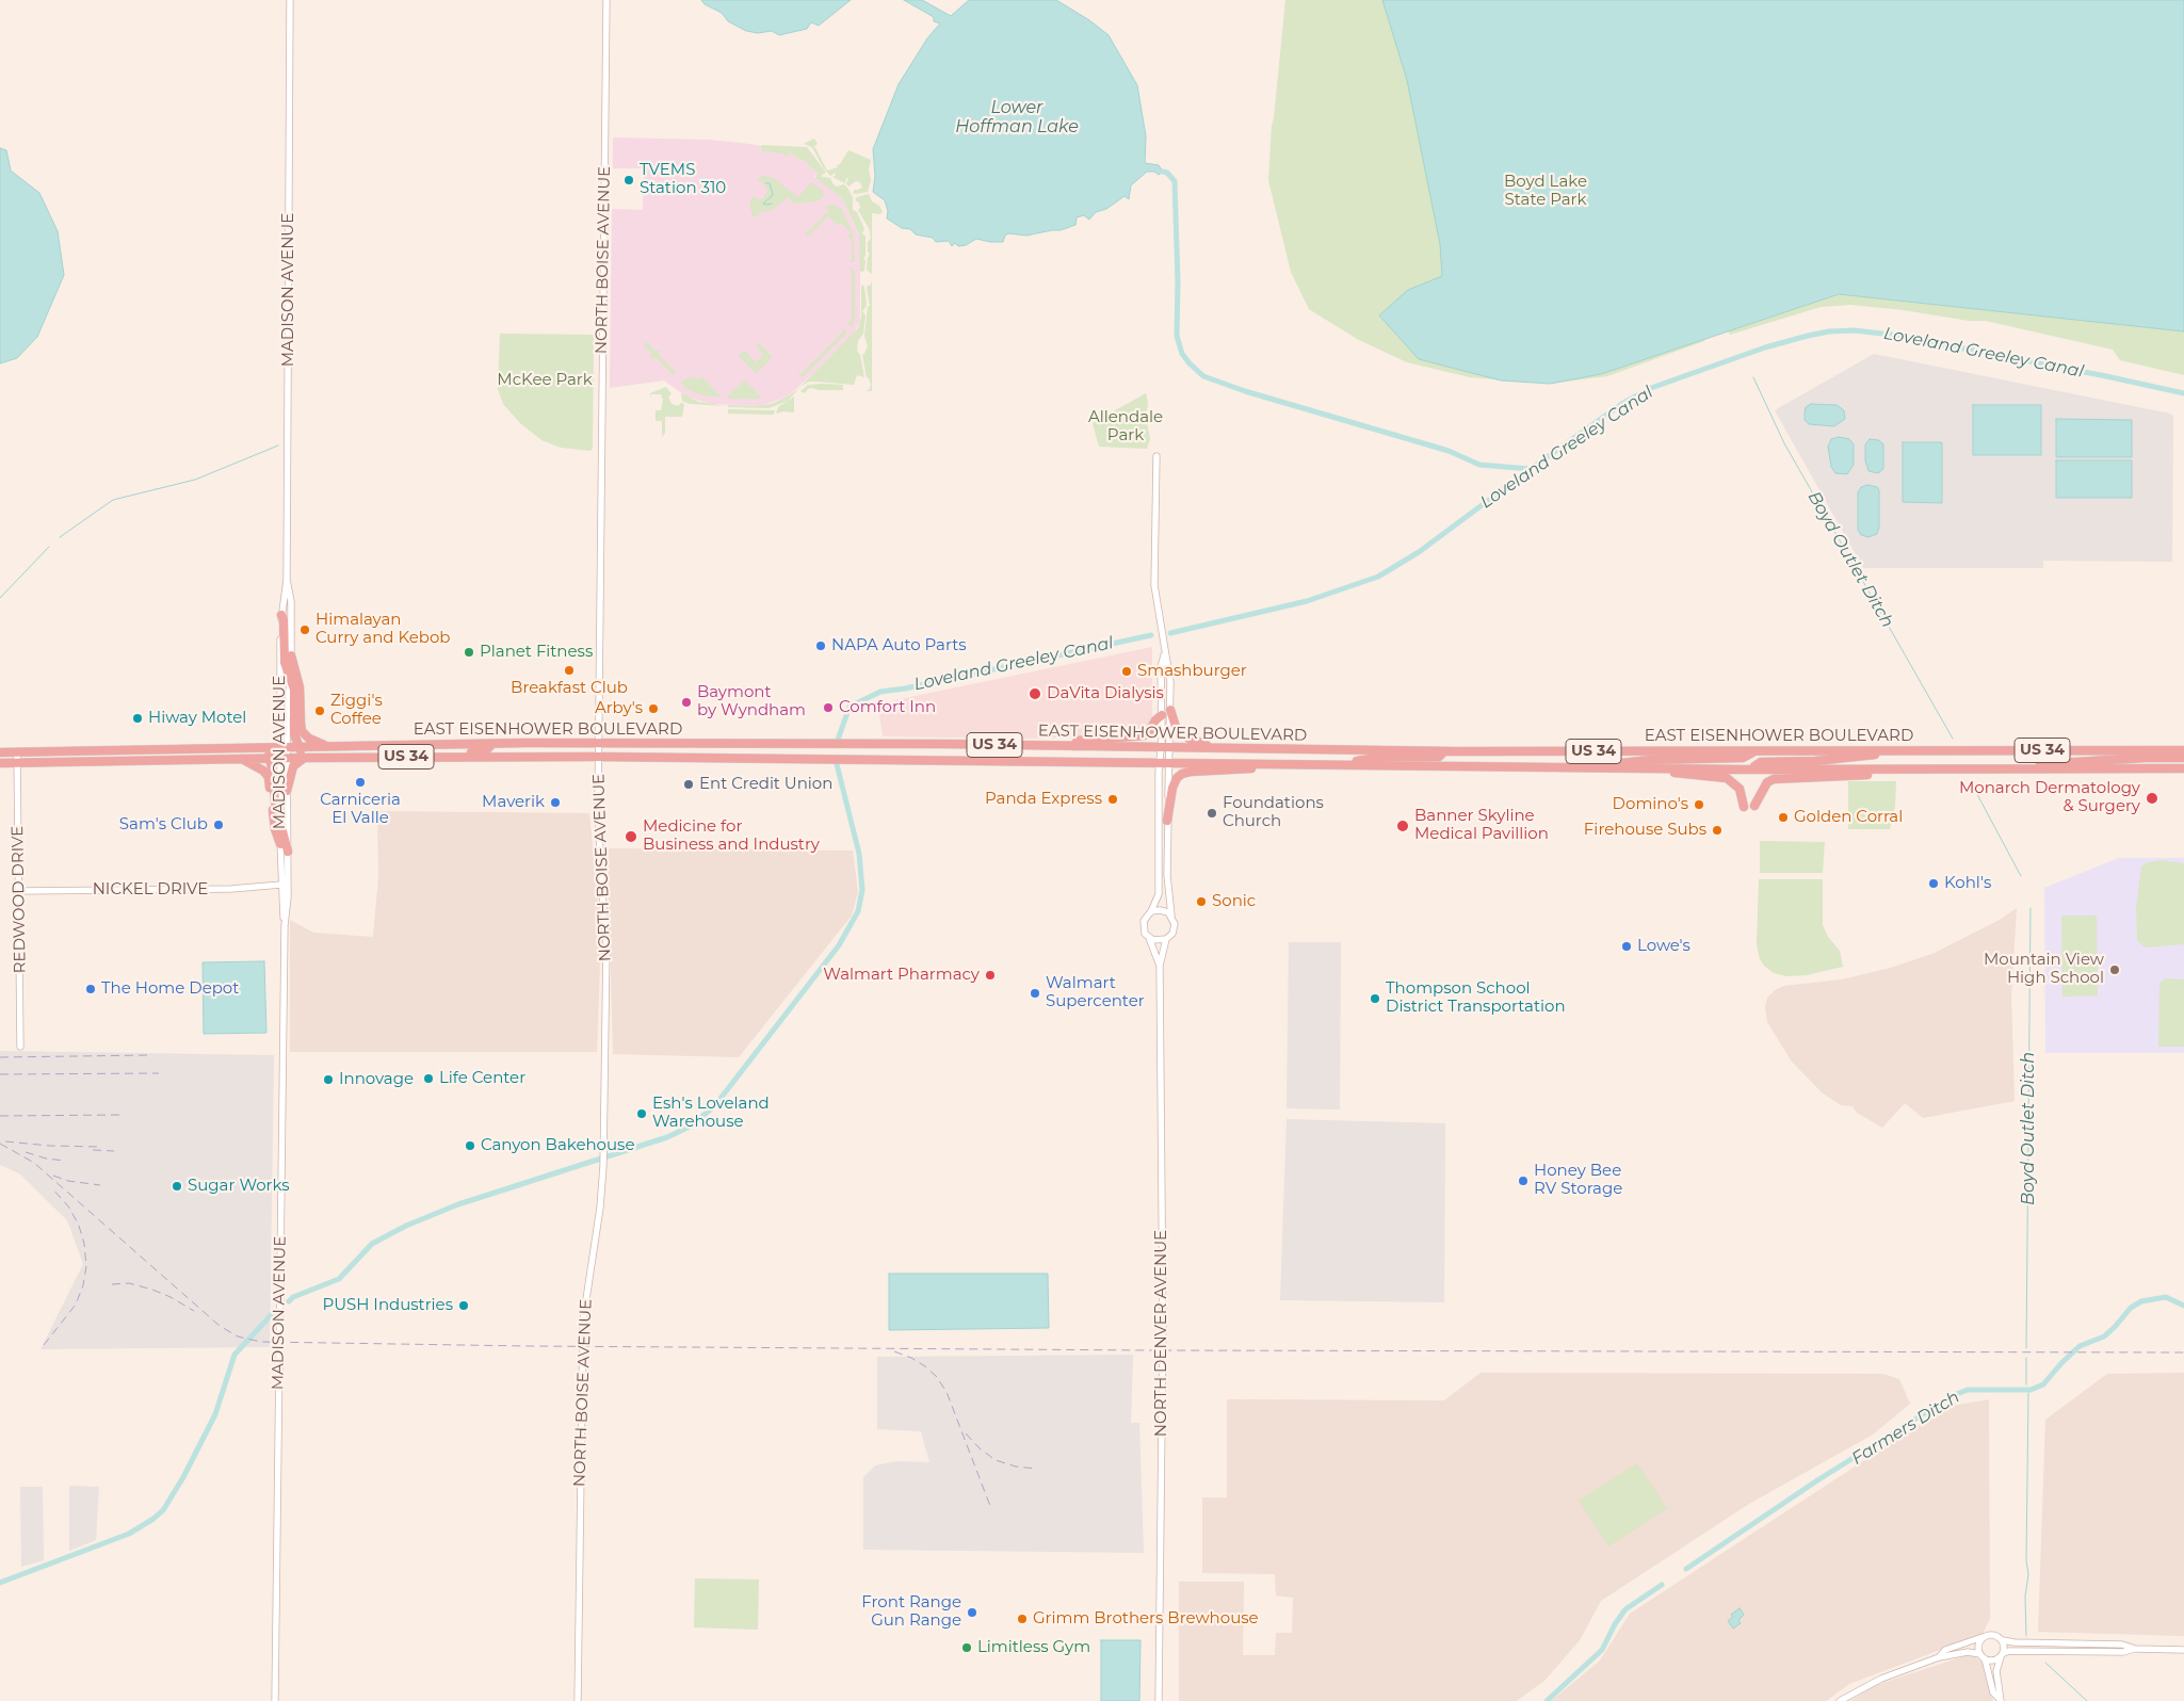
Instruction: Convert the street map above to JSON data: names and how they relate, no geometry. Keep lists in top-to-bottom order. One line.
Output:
{"streets":{"highway":["EAST EISENHOWER BOULEVARD","US 34"],"street":["NORTH BOISE AVENUE","MADISON AVENUE","NICKEL DRIVE","REDWOOD DRIVE","NORTH DENVER AVENUE"]},"crossings":[["NORTH BOISE AVENUE","EAST EISENHOWER BOULEVARD"],["MADISON AVENUE","EAST EISENHOWER BOULEVARD"],["MADISON AVENUE","NICKEL DRIVE"],["EAST EISENHOWER BOULEVARD","REDWOOD DRIVE"],["NICKEL DRIVE","REDWOOD DRIVE"]],"water":["Lower Hoffman Lake","Loveland Greeley Canal","Boyd Outlet Ditch","Farmers Ditch"],"parks":["Boyd Lake State Park","McKee Park","Allendale Park"],"places":["TVEMS Station 310","Himalayan Curry and Kebob","NAPA Auto Parts","Planet Fitness","Breakfast Club","Smashburger","DaVita Dialysis","Baymont by Wyndham","Comfort Inn","Arby's","Ziggi's Coffee","Hiway Motel","Carniceria El Valle","Ent Credit Union","Monarch Dermatology & Surgery","Panda Express","Maverik","Domino's","Foundations Church","Golden Corral","Sam's Club","Banner Skyline Medical Pavillion","Firehouse Subs","Medicine for Business and Industry","Kohl's","Sonic","Lowe's","Mountain View High School","Walmart Pharmacy","The Home Depot","Walmart Supercenter","Thompson School District Transportation","Life Center","Innovage","Esh's Loveland Warehouse","Canyon Bakehouse","Honey Bee RV Storage","Sugar Works","PUSH Industries","Front Range Gun Range","Grimm Brothers Brewhouse","Limitless Gym"]}
